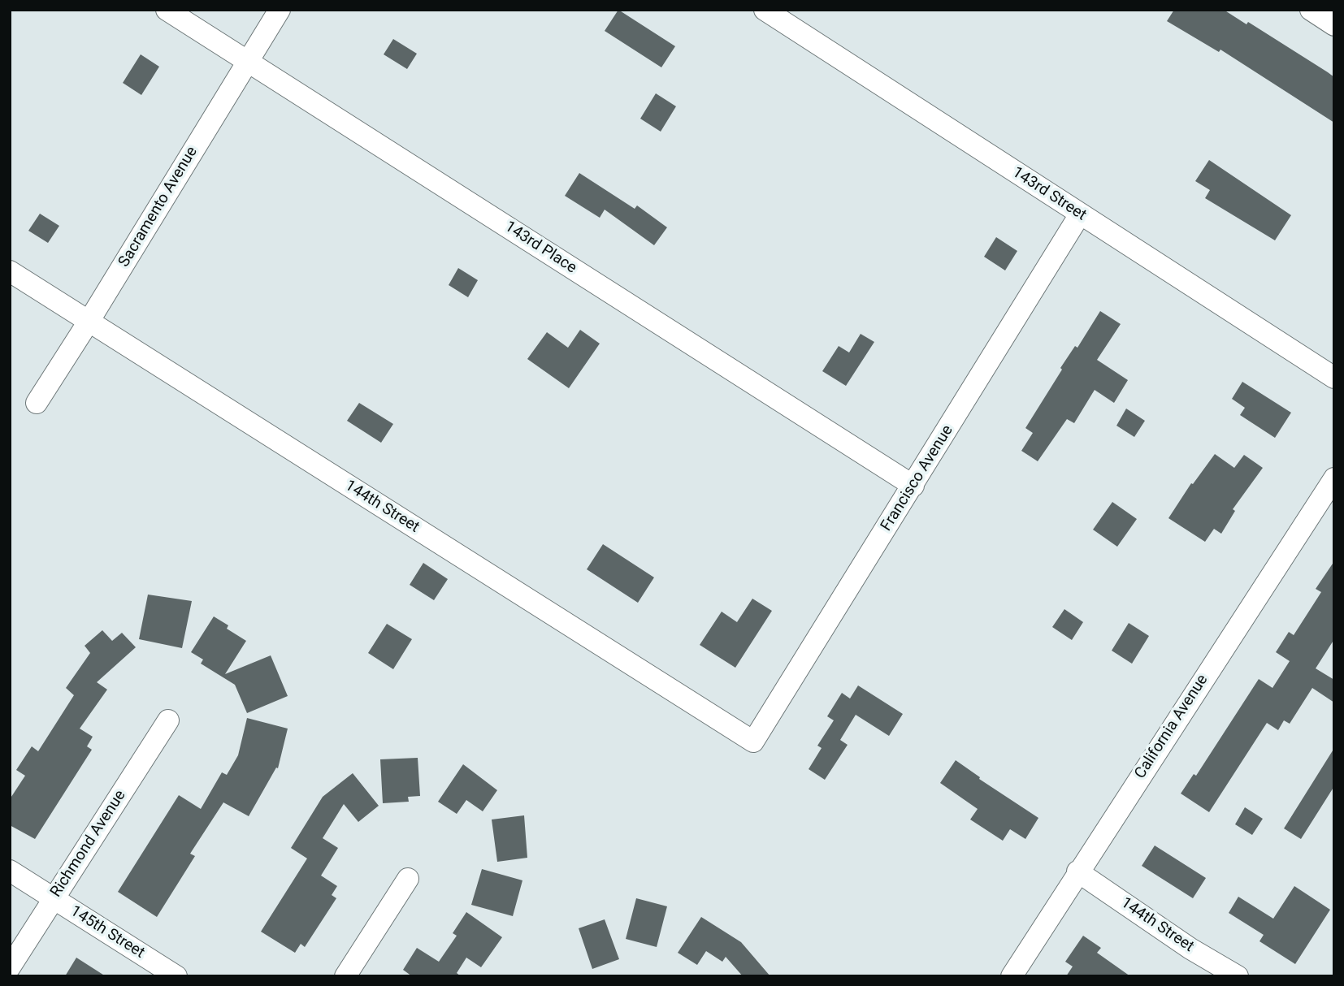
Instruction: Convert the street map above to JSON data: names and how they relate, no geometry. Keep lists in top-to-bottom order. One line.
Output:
{"streets":{"street":["143rd Street","Sacramento Avenue","143rd Place","Francisco Avenue","144th Street","California Avenue","Richmond Avenue","145th Street"]},"crossings":[["143rd Street","Francisco Avenue"],["Sacramento Avenue","143rd Place"],["Sacramento Avenue","144th Street"],["143rd Place","Francisco Avenue"],["Francisco Avenue","144th Street"],["144th Street","California Avenue"],["Richmond Avenue","145th Street"]]}
